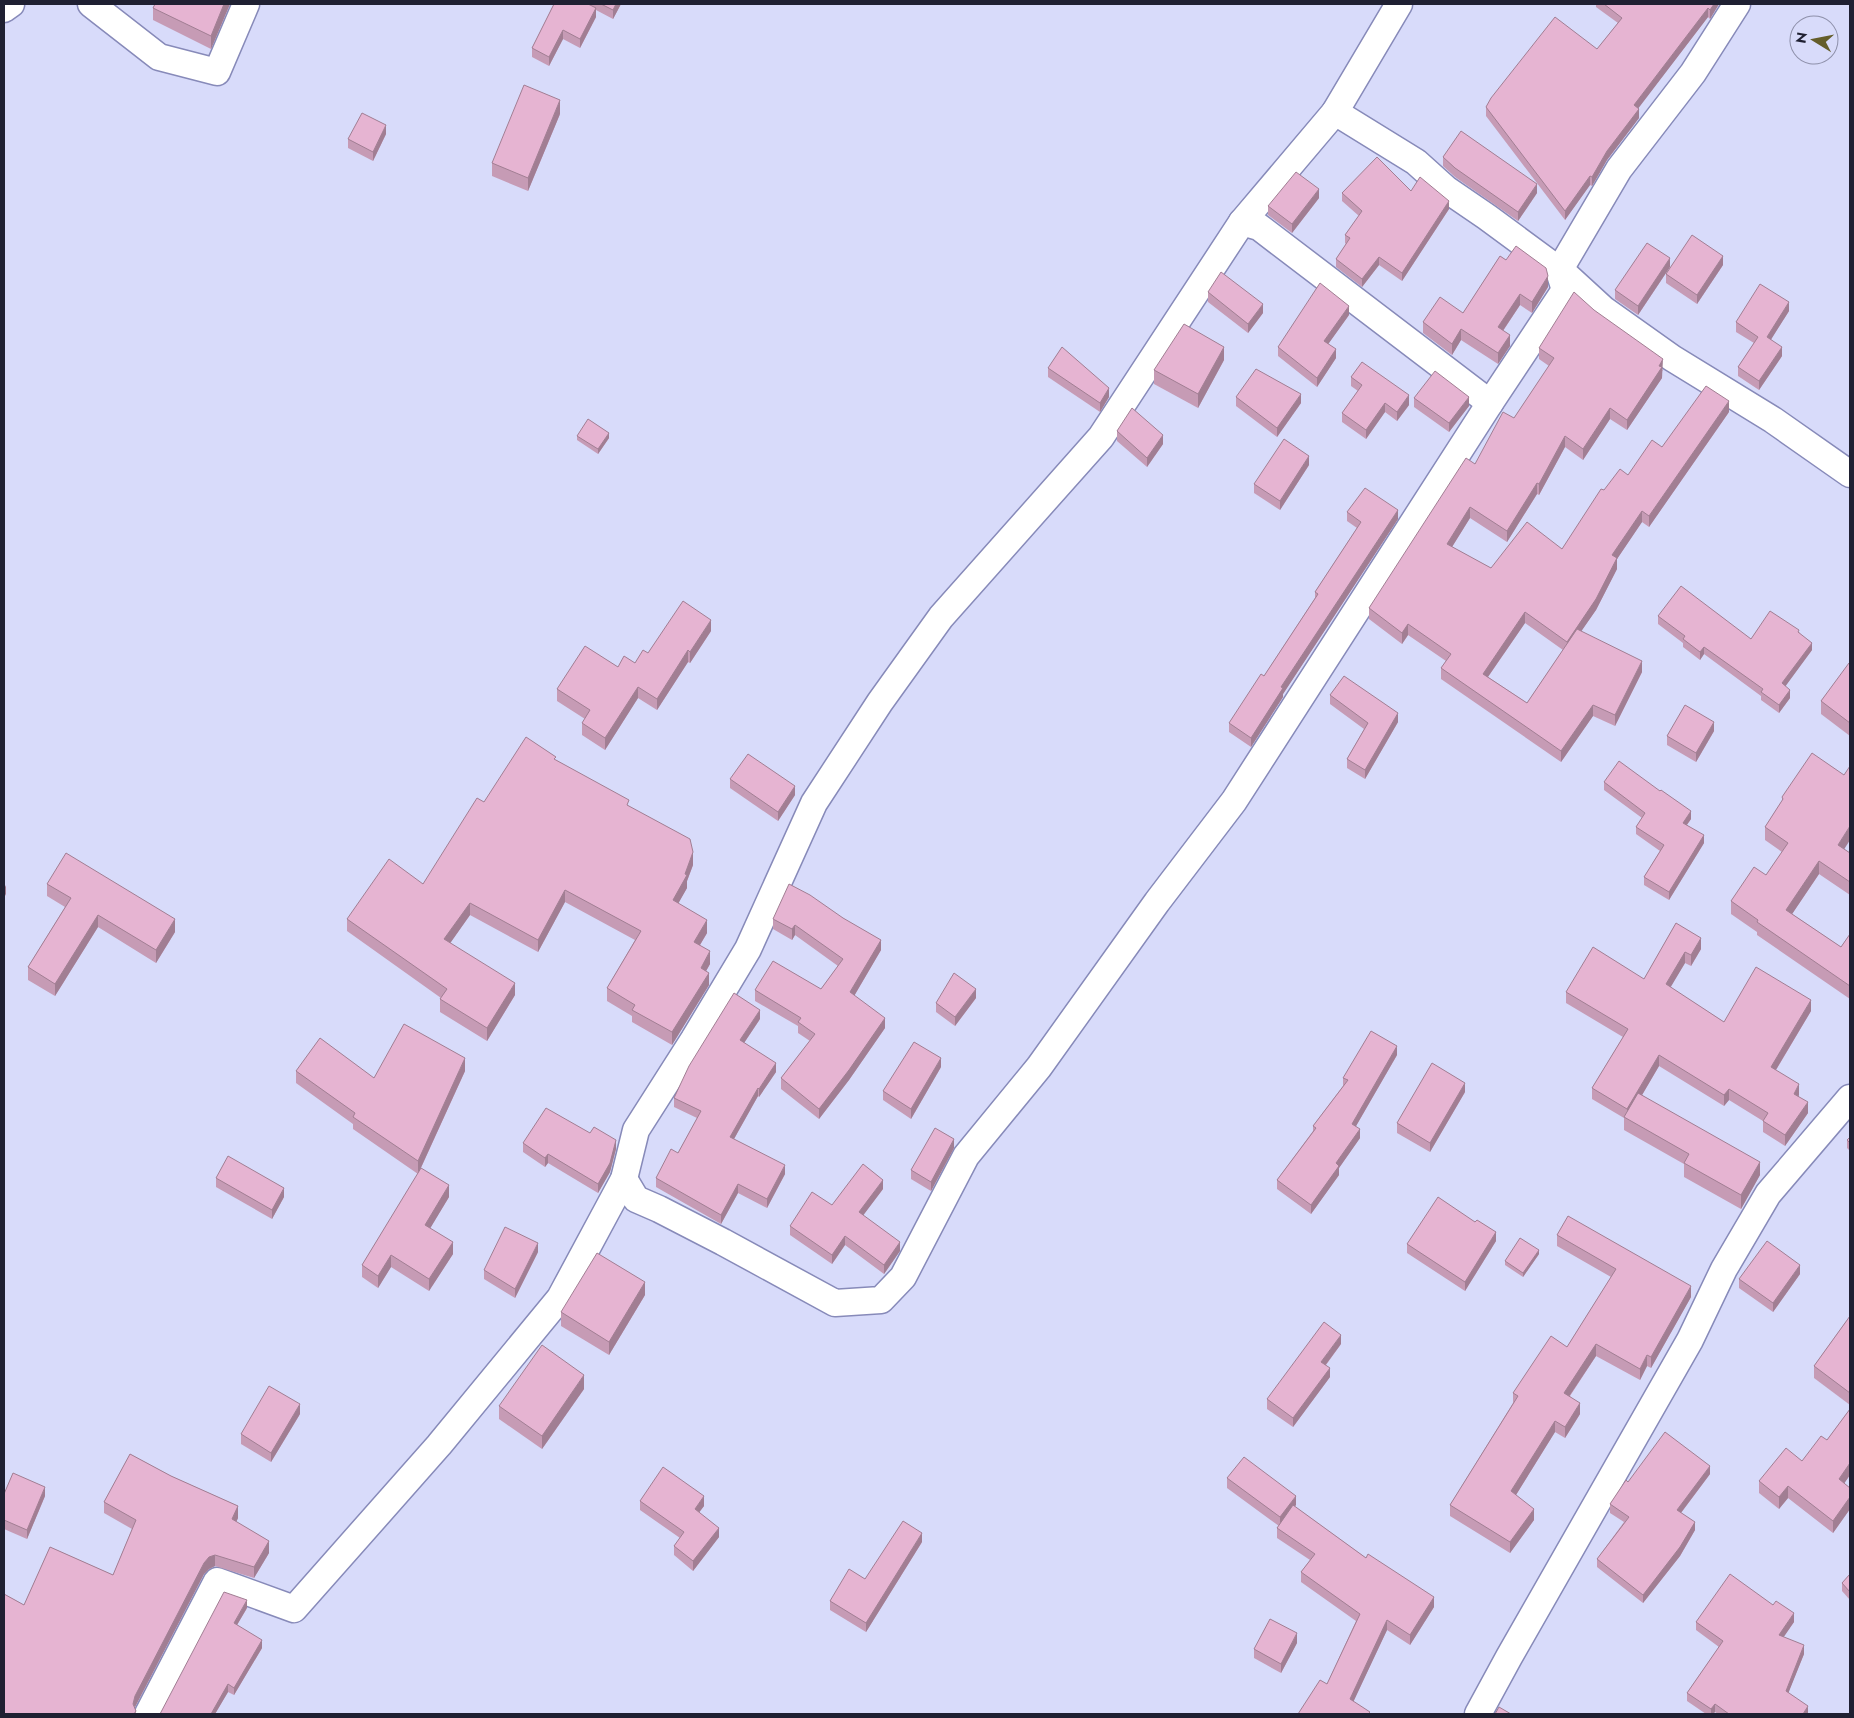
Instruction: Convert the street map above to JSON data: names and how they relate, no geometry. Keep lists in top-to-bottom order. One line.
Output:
{"north":"left"}
